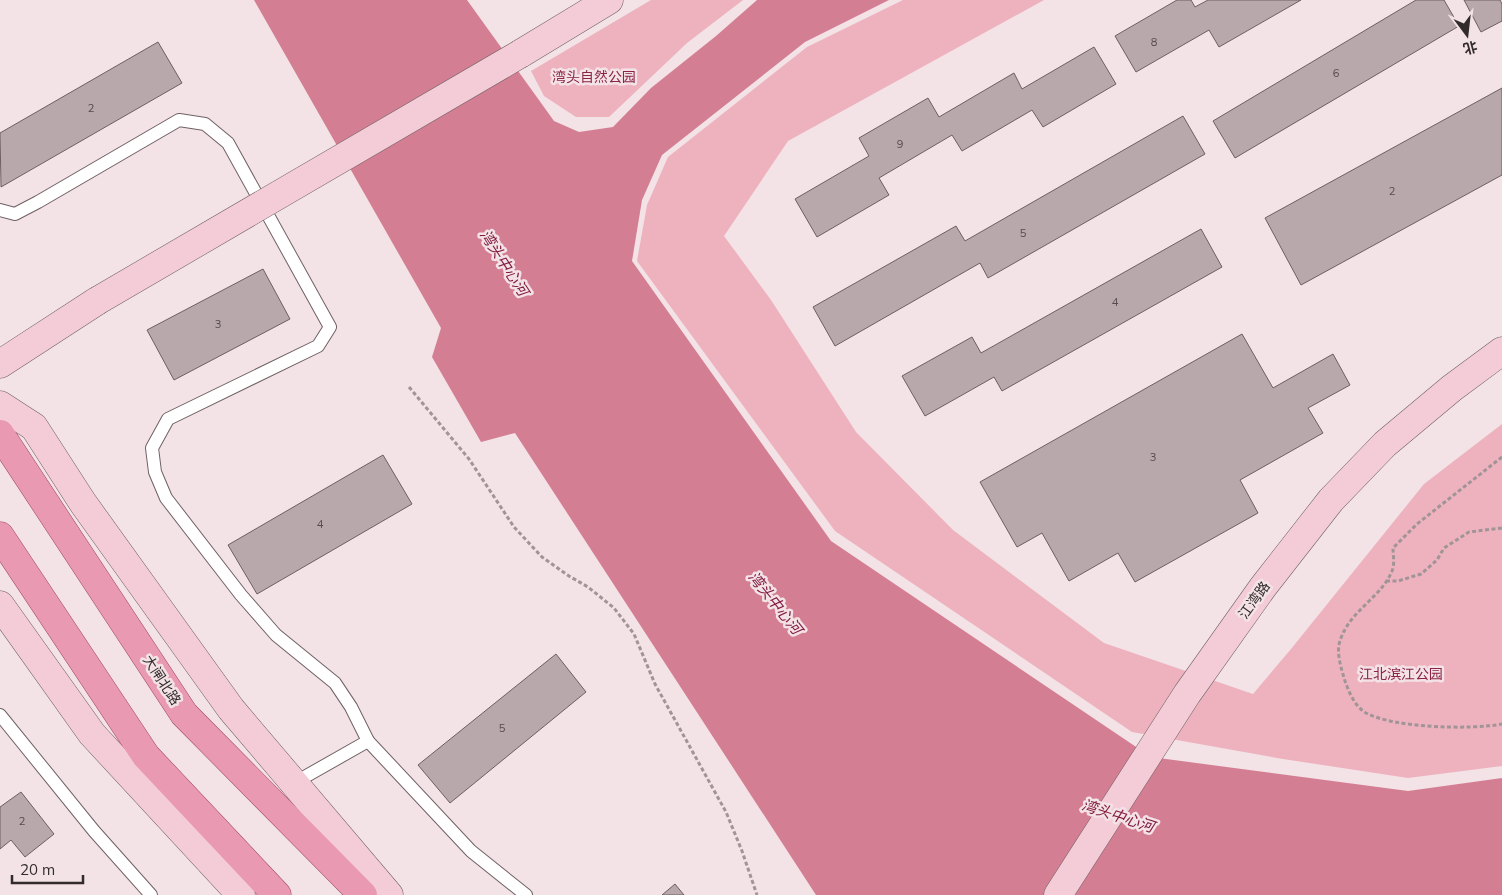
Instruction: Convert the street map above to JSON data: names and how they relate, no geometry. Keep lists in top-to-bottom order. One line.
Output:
{"streets":{"main road":["大闸北路"],"street":["江湾路"]},"water":["湾头中心河"],"parks":["湾头自然公园","江北滨江公园"],"house_numbers":["8","6","2","9","2","5","4","3","3","4","5","2"],"scale_bar":"20 m","north":"bottom"}
